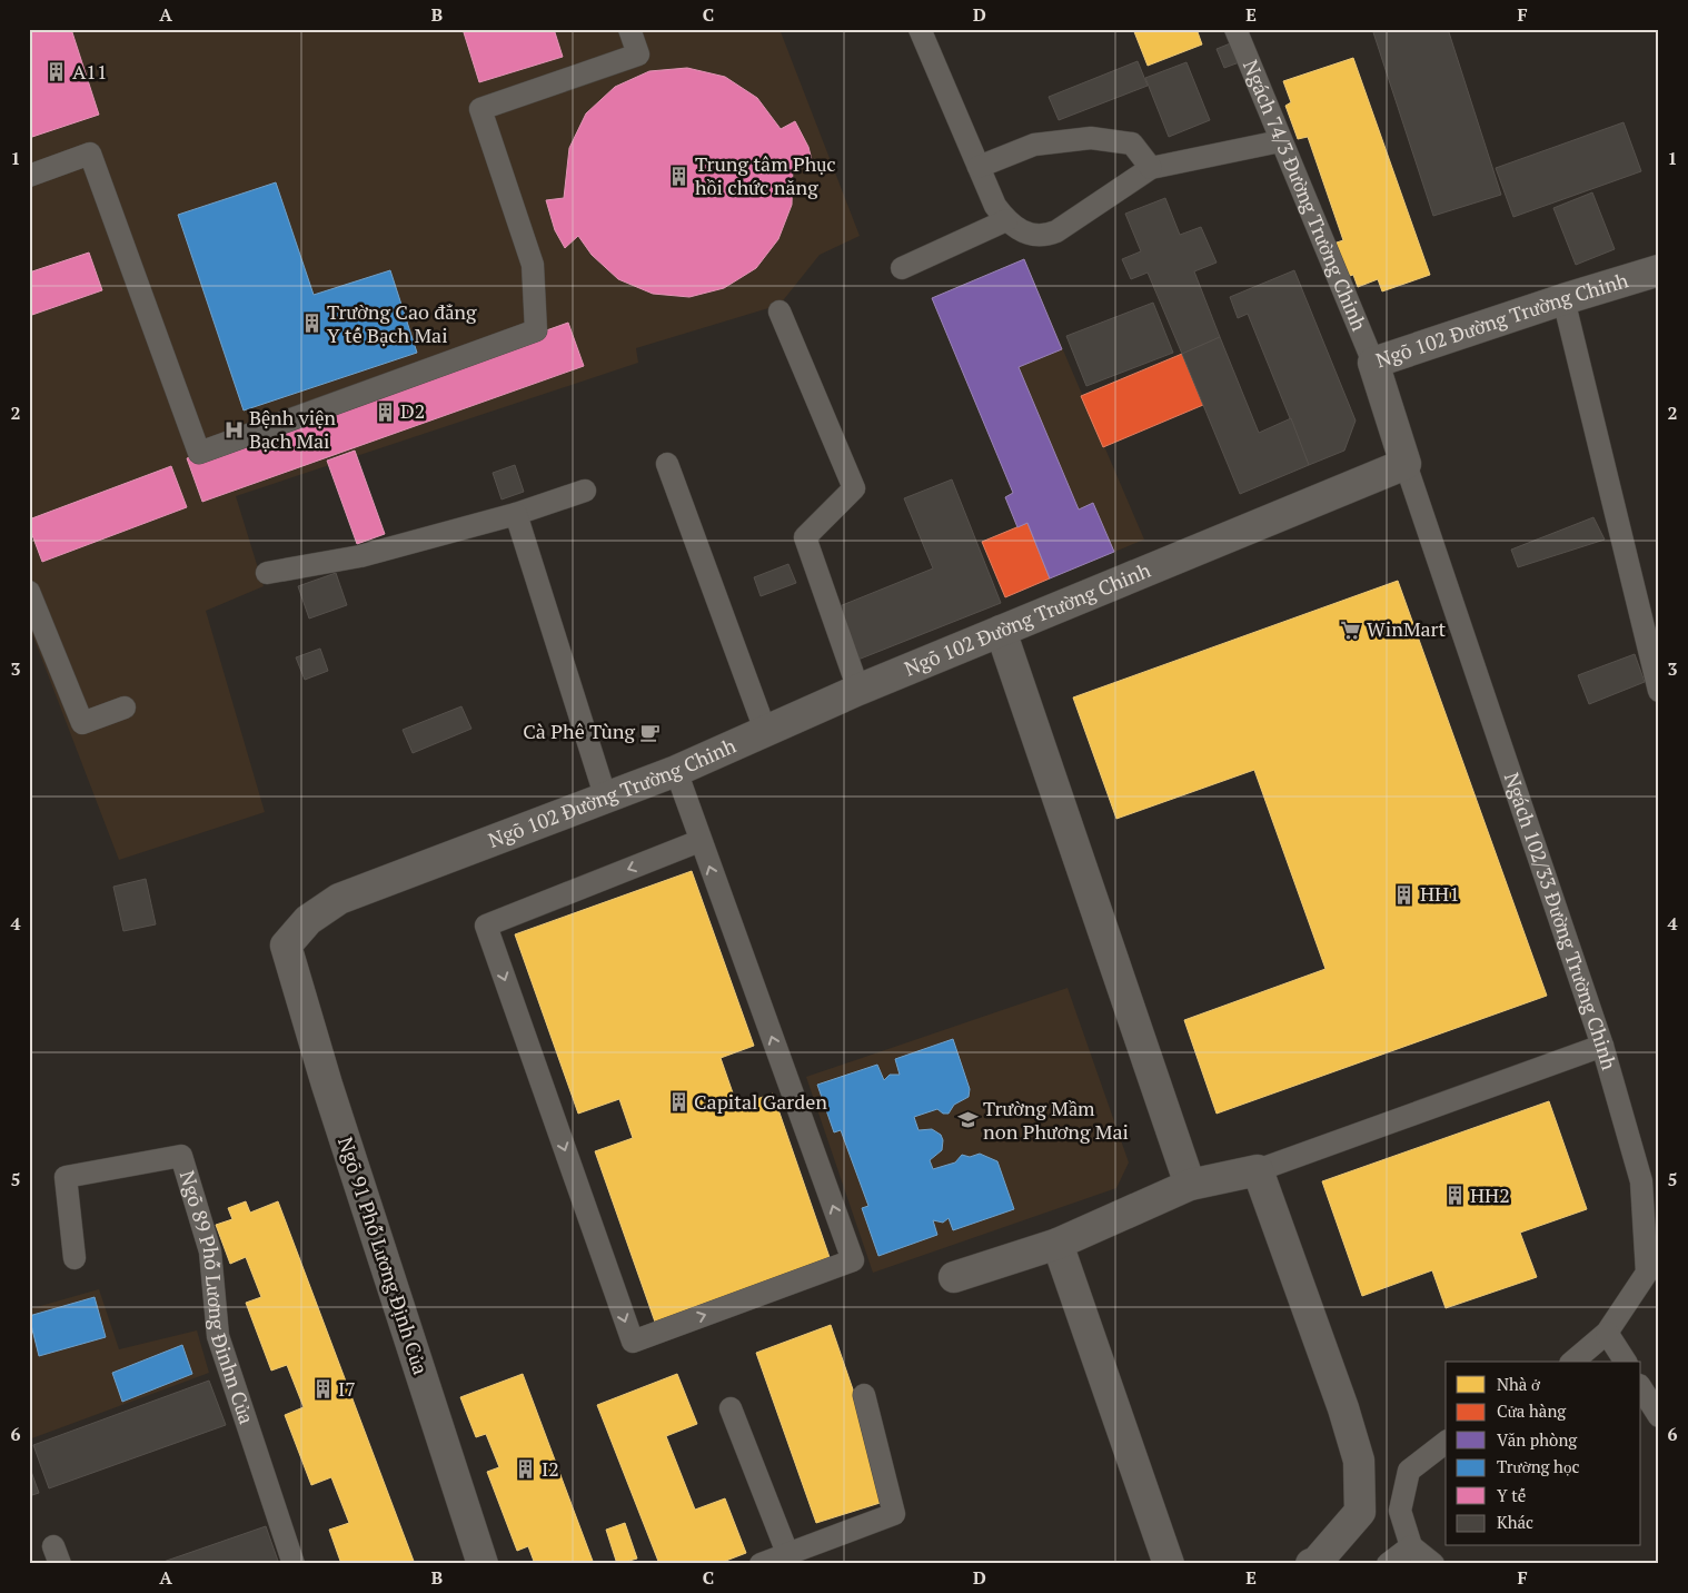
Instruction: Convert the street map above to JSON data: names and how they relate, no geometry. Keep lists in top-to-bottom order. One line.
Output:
{"streets":{"street":["Ngõ 102 Đường Trường Chinh","Ngõ 91 Phố Lương Định Của"],"lane":["Ngách 74/3 Đường Trường Chinh","Ngách 102/33 Đường Trường Chinh","Ngõ 89 Phố Lương Đinhn Của"]},"crossings":[["Ngách 74/3 Đường Trường Chinh","Ngõ 102 Đường Trường Chinh"],["Ngõ 102 Đường Trường Chinh","Ngách 102/33 Đường Trường Chinh"],["Ngõ 102 Đường Trường Chinh","Ngõ 91 Phố Lương Định Của"]],"places":{"building":["A11","Trung tâm Phục hồi chức năng","Trường Cao đẳng Y tế Bạch Mai","D2","HH1","Capital Garden","HH2","I7","I2"],"hospital":["Bệnh viện Bạch Mai"],"supermarket":["WinMart"],"cafe":["Cà Phê Tùng"],"school or university":["Trường Mầm non Phương Mai"]},"legend":["Nhà ở","Cửa hàng","Văn phòng","Trường học","Y tế","Khác"],"grid":{"columns":["A","B","C","D","E","F"],"rows":["1","2","3","4","5","6"]}}
